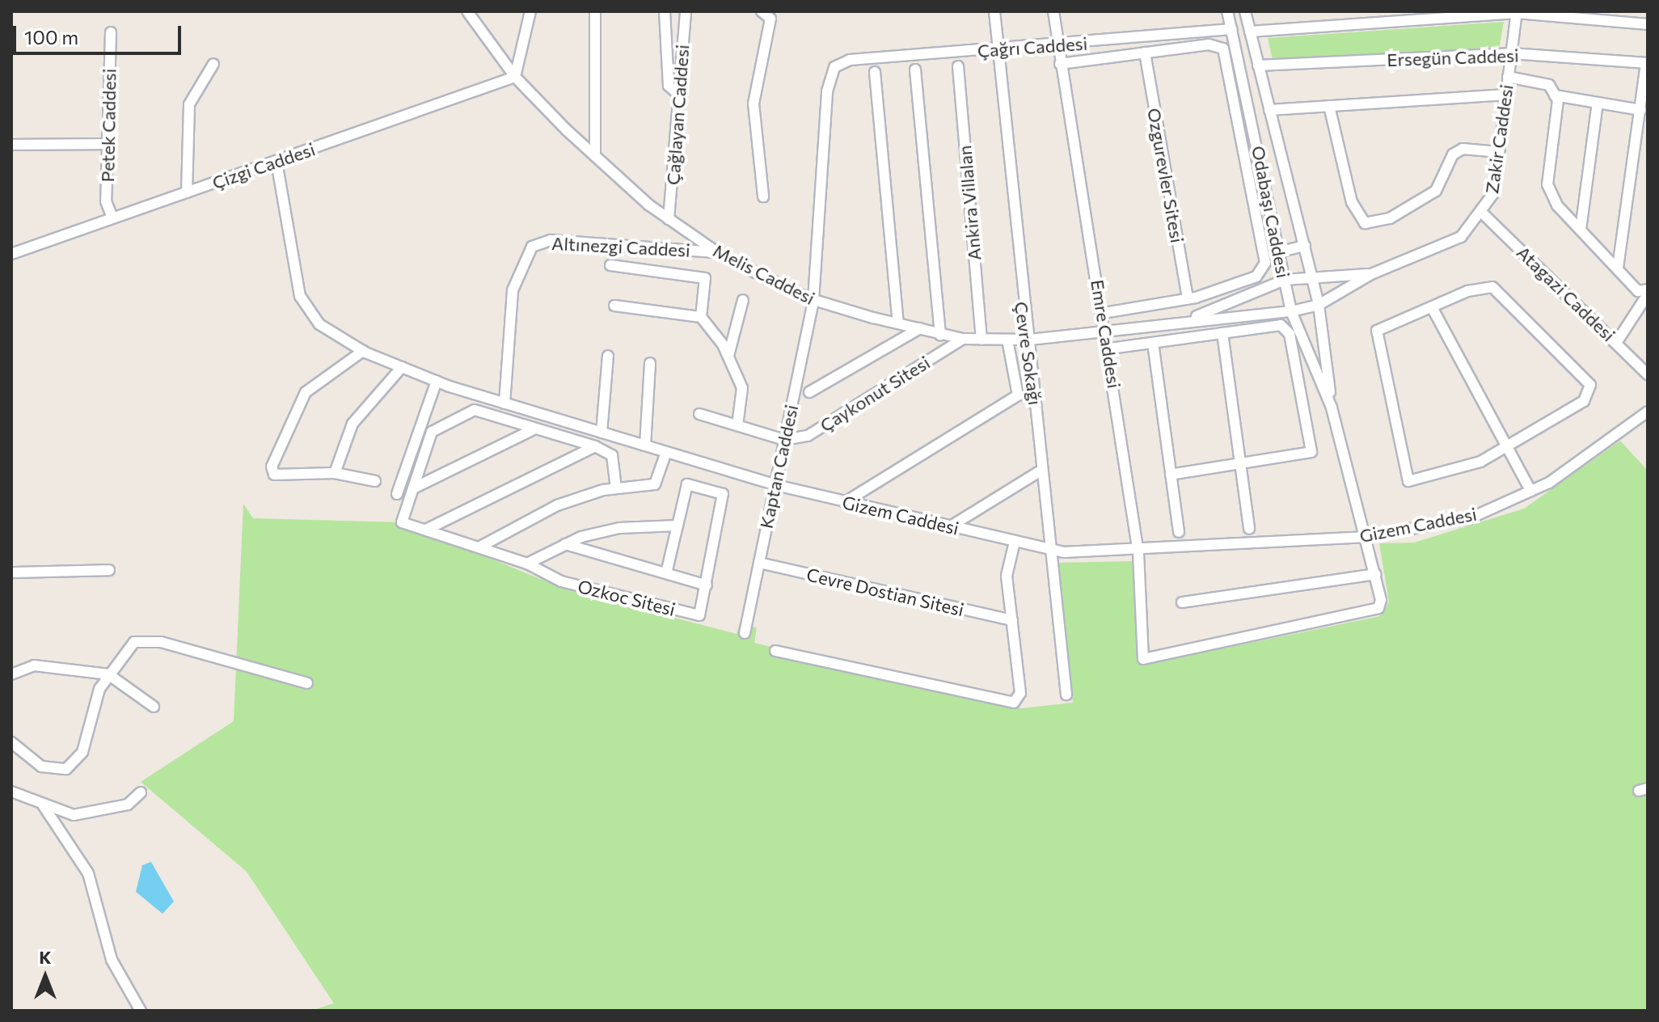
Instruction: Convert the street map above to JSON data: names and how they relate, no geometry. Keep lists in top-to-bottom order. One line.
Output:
{"streets":{"street":["Çağrı Caddesi","Ersegün Caddesi","Çağlayan Caddesi","Petek Caddesi","Zakir Caddesi","Çizgi Caddesi","Ozgurevler Sitesi","Ankira Villalan","Odabaşı Caddesi","Altınezgi Caddesi","Melis Caddesi","Atagazi Caddesi","Emre Caddesi","Çevre Sokağı","Çaykonut Sitesi","Kaptan Caddesi","Gizem Caddesi","Cevre Dostian Sitesi","Ozkoc Sitesi"]},"crossings":[["Çağrı Caddesi","Odabaşı Caddesi"],["Çağrı Caddesi","Emre Caddesi"],["Çağrı Caddesi","Çevre Sokağı"],["Çağrı Caddesi","Kaptan Caddesi"],["Ersegün Caddesi","Zakir Caddesi"],["Ersegün Caddesi","Odabaşı Caddesi"],["Çağlayan Caddesi","Melis Caddesi"],["Petek Caddesi","Çizgi Caddesi"],["Zakir Caddesi","Melis Caddesi"],["Zakir Caddesi","Atagazi Caddesi"],["Çizgi Caddesi","Melis Caddesi"],["Çizgi Caddesi","Gizem Caddesi"],["Ankira Villalan","Melis Caddesi"],["Odabaşı Caddesi","Melis Caddesi"],["Odabaşı Caddesi","Emre Caddesi"],["Odabaşı Caddesi","Gizem Caddesi"],["Altınezgi Caddesi","Melis Caddesi"],["Altınezgi Caddesi","Gizem Caddesi"],["Melis Caddesi","Emre Caddesi"],["Melis Caddesi","Çevre Sokağı"],["Melis Caddesi","Çaykonut Sitesi"],["Melis Caddesi","Kaptan Caddesi"],["Emre Caddesi","Gizem Caddesi"],["Çevre Sokağı","Gizem Caddesi"],["Çaykonut Sitesi","Kaptan Caddesi"],["Kaptan Caddesi","Gizem Caddesi"],["Kaptan Caddesi","Cevre Dostian Sitesi"]],"scale_bar":"100 m","north":"top"}
